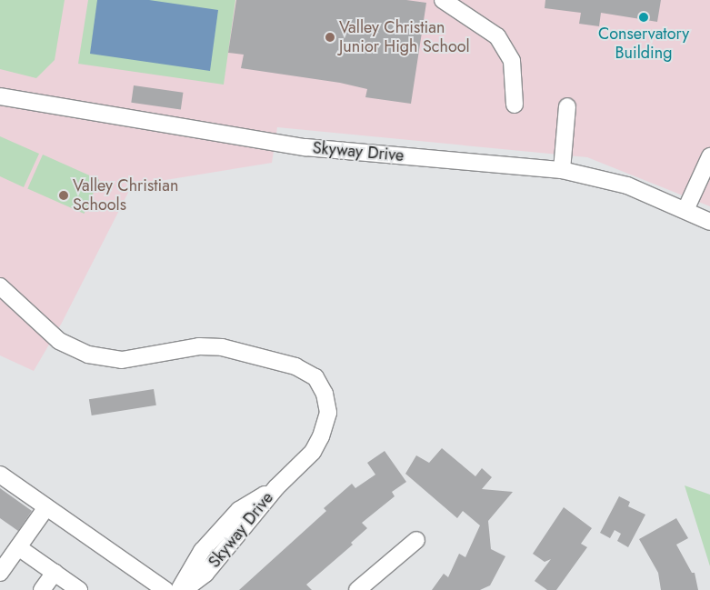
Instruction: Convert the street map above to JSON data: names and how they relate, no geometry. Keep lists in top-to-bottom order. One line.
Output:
{"streets":{"street":["Skyway Drive"]},"places":["Conservatory Building","Valley Christian Junior High School","Valley Christian Schools"]}
